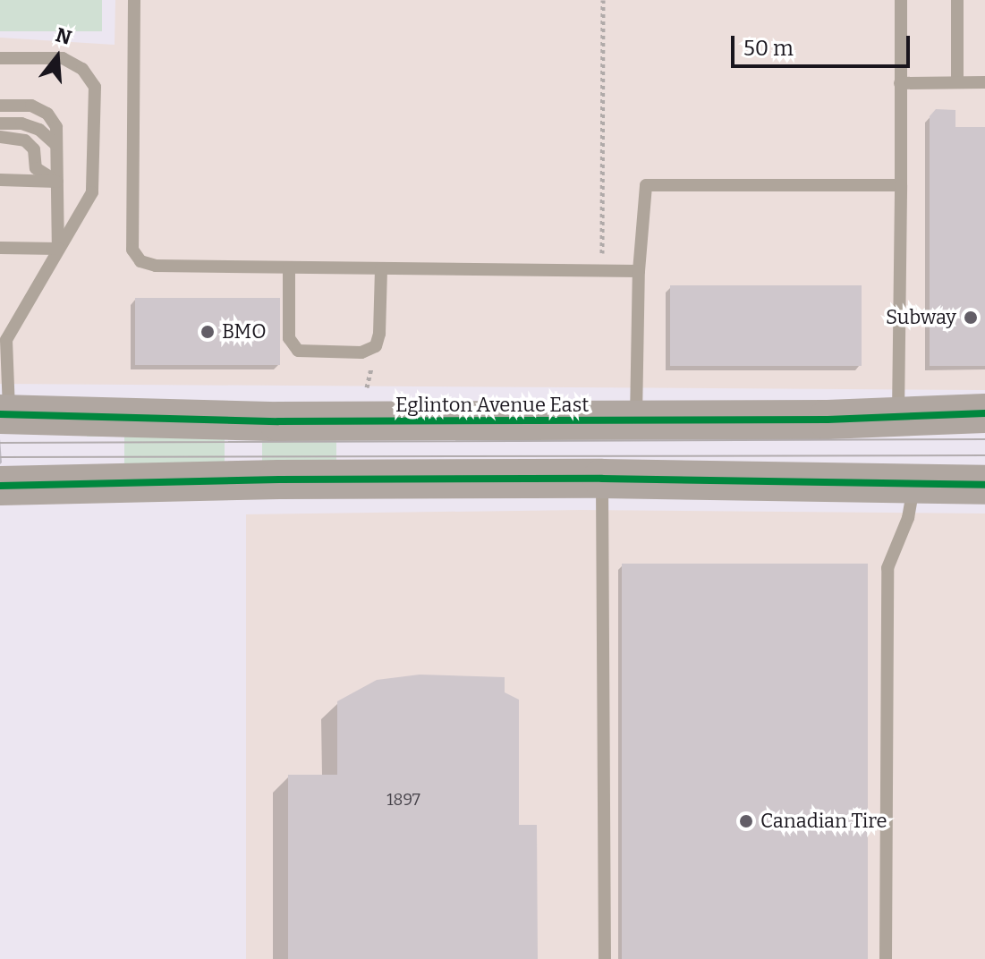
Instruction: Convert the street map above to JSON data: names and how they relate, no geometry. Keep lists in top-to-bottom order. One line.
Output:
{"streets":{"main road":["Eglinton Avenue East"]},"places":["Subway","BMO","Canadian Tire"],"house_numbers":["1897"],"scale_bar":"50 m","north":"top"}
